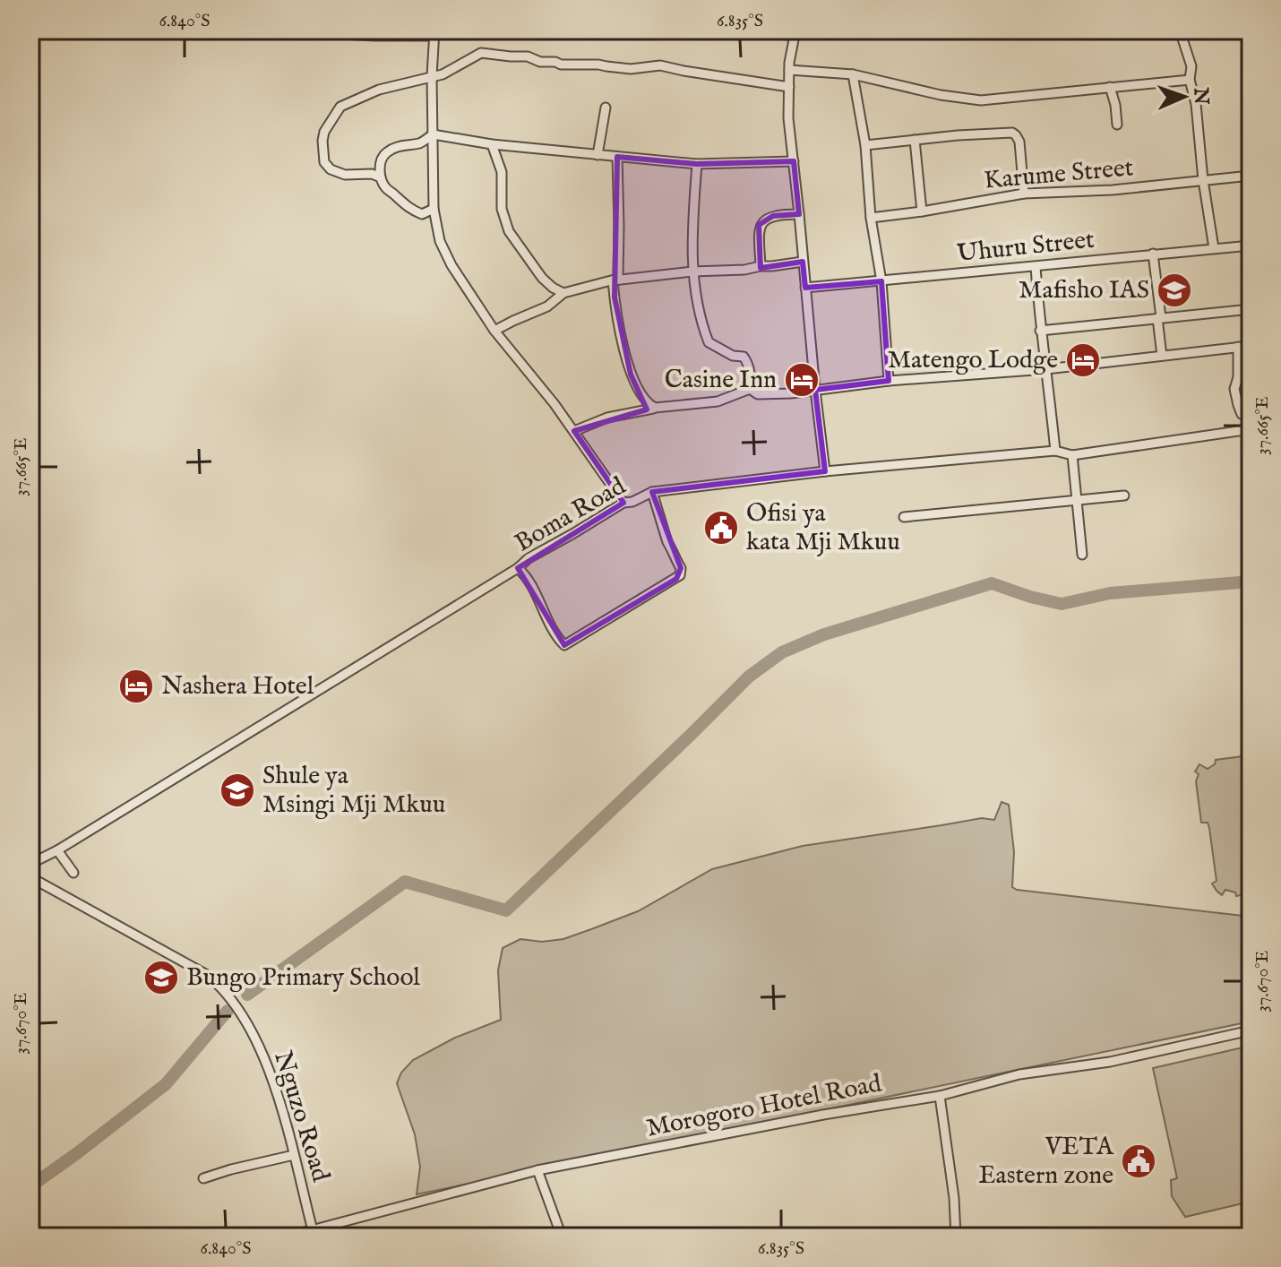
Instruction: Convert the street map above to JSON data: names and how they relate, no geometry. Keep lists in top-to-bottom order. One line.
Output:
{"streets":{"street":["Karume Street","Uhuru Street","Boma Road","Morogoro Hotel Road","Nguzo Road"]},"crossings":[["Morogoro Hotel Road","Nguzo Road"]],"places":{"school or university":["Mafisho IAS","Shule ya Msingi Mji Mkuu","Bungo Primary School"],"hotel":["Matengo Lodge","Casine Inn","Nashera Hotel"],"public building":["Ofisi ya kata Mji Mkuu","VETA Eastern zone"]},"north":"right","coordinates":["6.840°S","6.835°S","37.665°E","37.670°E"]}
